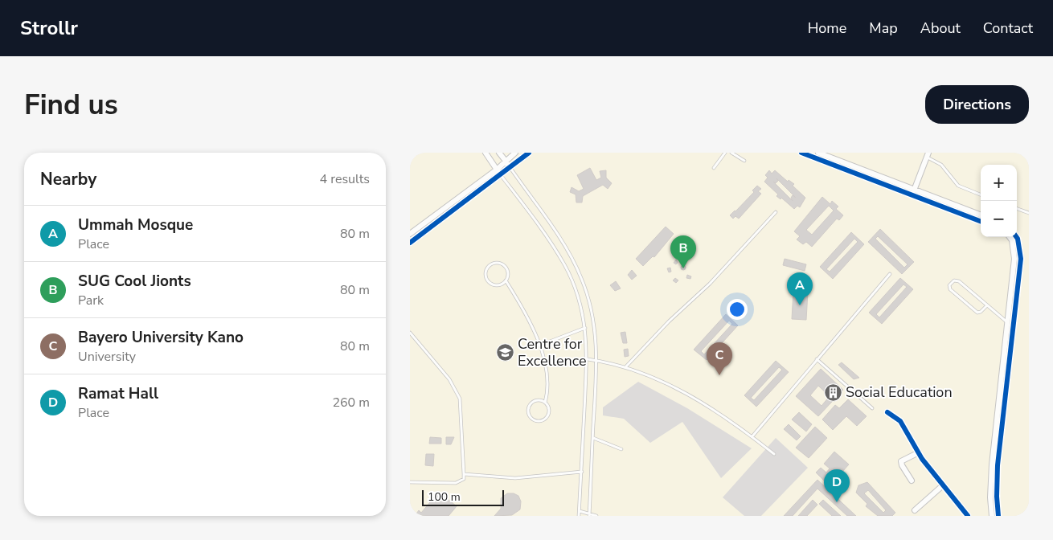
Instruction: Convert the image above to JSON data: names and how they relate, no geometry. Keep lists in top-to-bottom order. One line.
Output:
{"places":{"school or university":["Centre for Excellence"],"building":["Social Education"]},"scale_bar":"100 m","page":{"header":"Strollr","nav":["Home","Map","About","Contact"],"buttons":"Directions","title":"Find us","heading":["Nearby","4 results"],"map_buttons":["+","−"],"list":[{"mark":"A","name":"Ummah Mosque","note":"Place","value":"80 m"},{"mark":"B","name":"SUG Cool Jionts","note":"Park","value":"80 m"},{"mark":"C","name":"Bayero University Kano","note":"University","value":"80 m"},{"mark":"D","name":"Ramat Hall","note":"Place","value":"260 m"}],"pins":["B","A","C","D"],"scale":"100 m"}}
